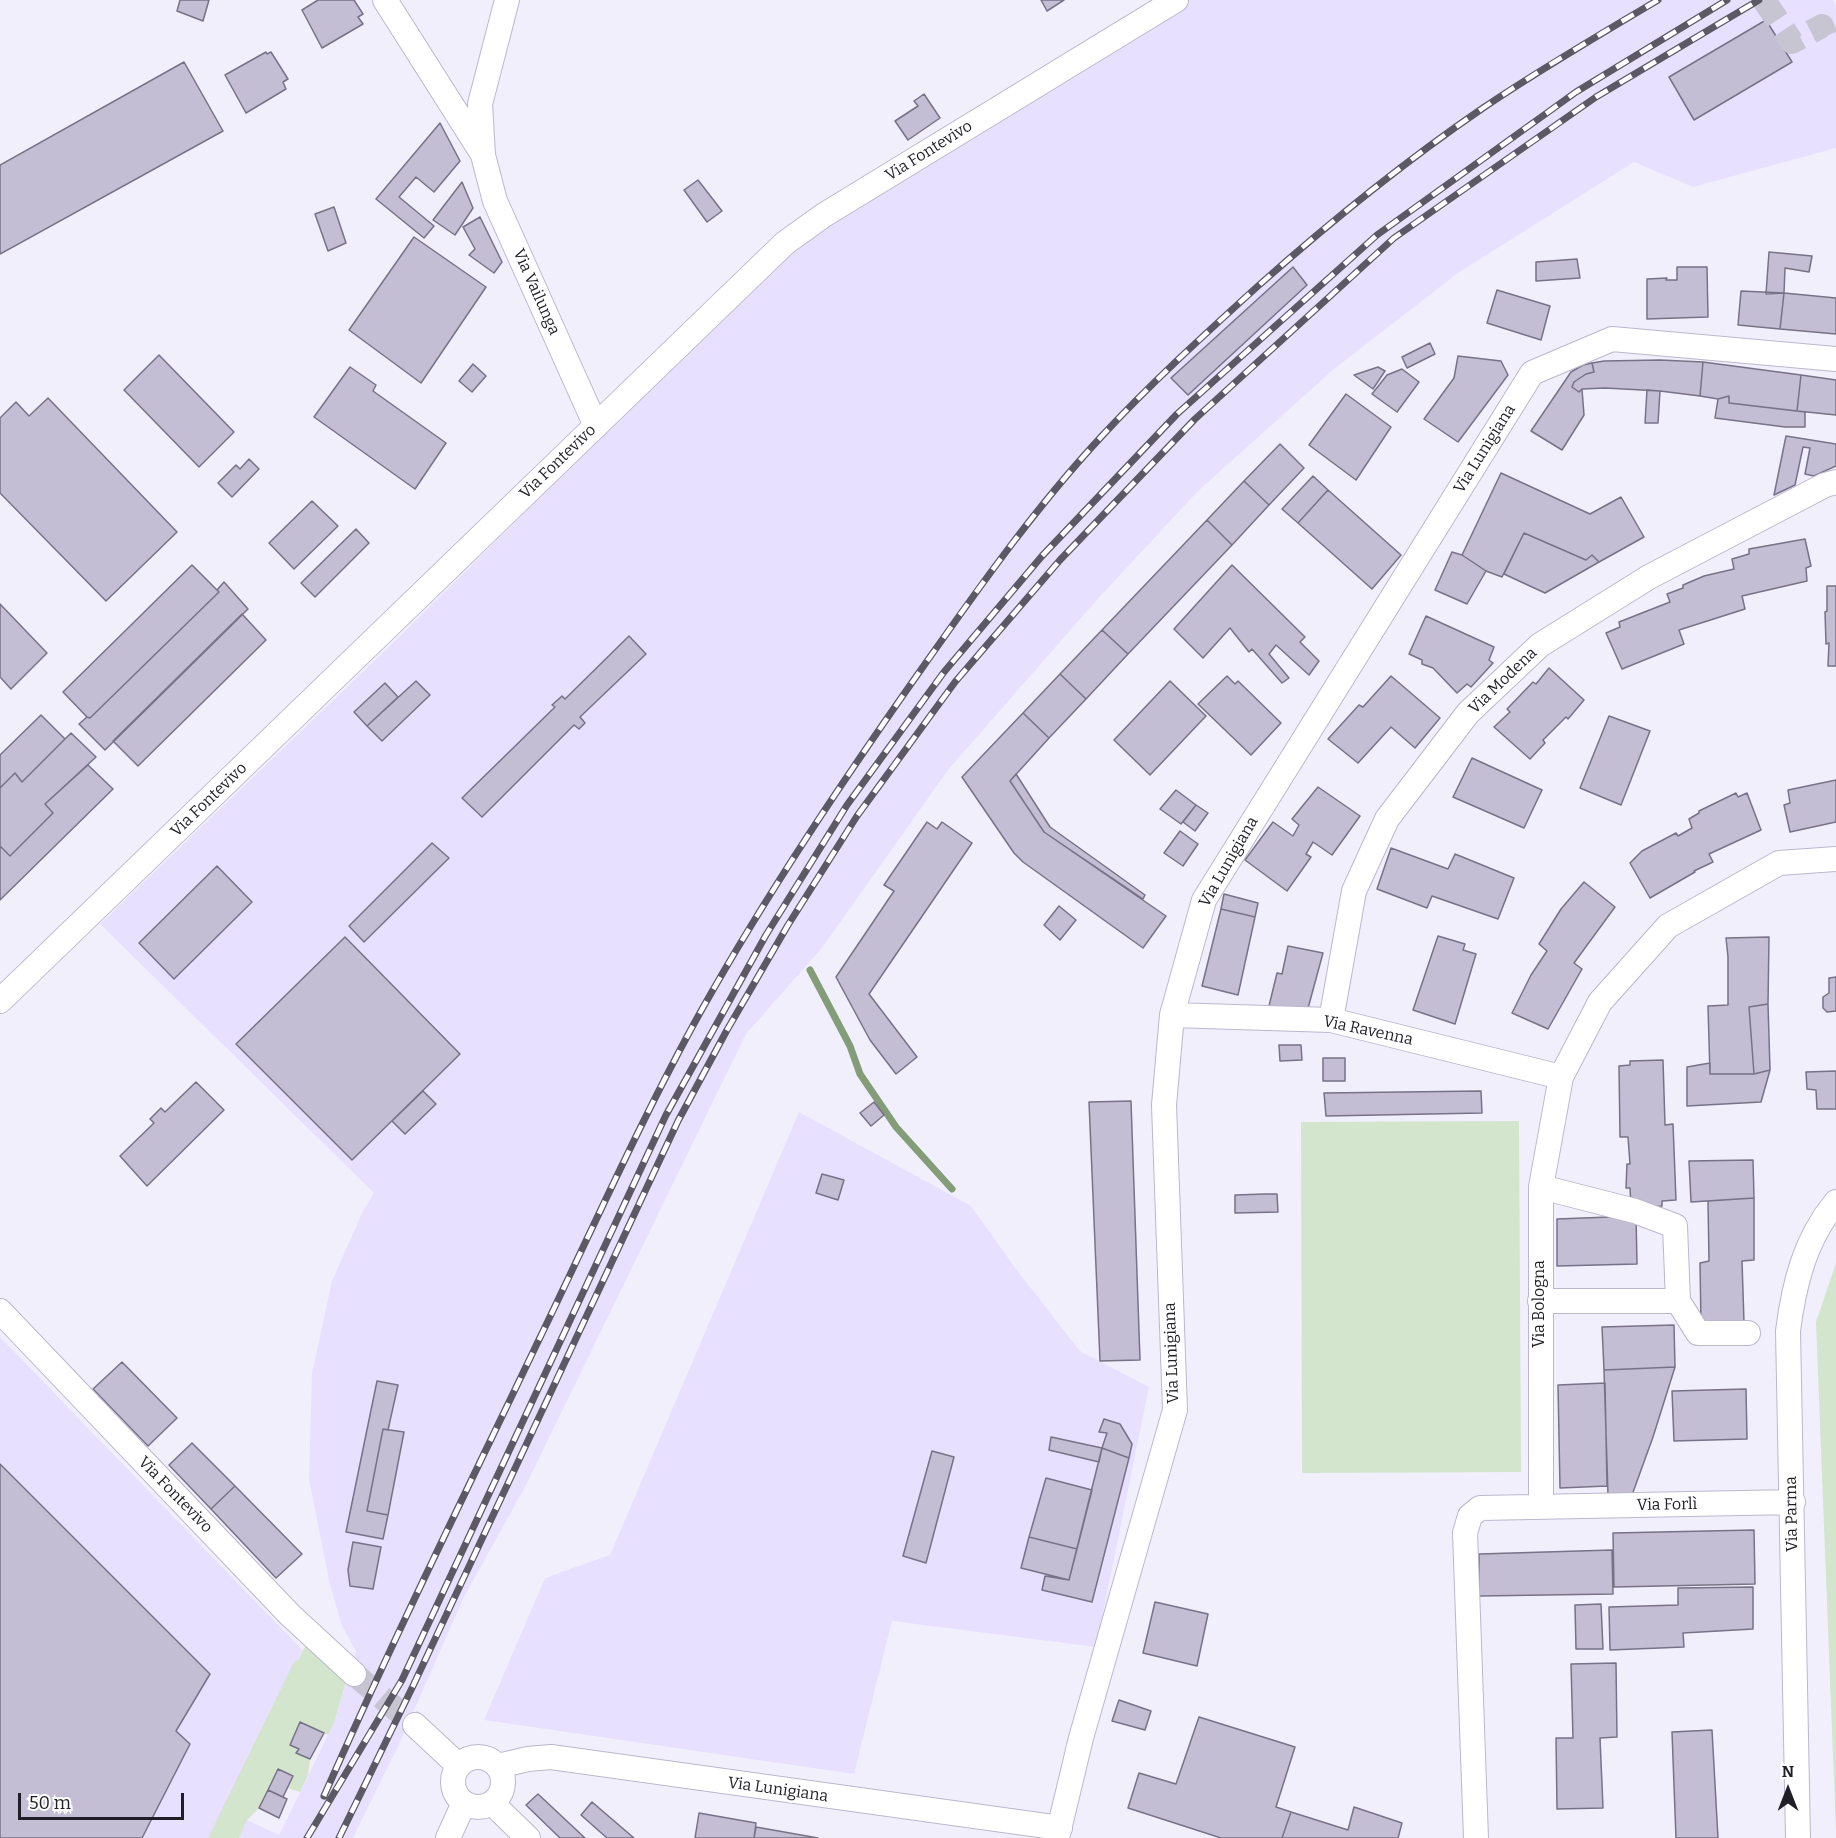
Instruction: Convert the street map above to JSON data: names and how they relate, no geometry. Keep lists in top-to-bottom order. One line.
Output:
{"streets":{"street":["Via Fontevivo","Via Vailunga","Via Lunigiana","Via Modena","Via Ravenna","Via Bologna","Via Forlì","Via Parma"]},"crossings":[["Via Fontevivo","Via Vailunga"],["Via Lunigiana","Via Ravenna"],["Via Modena","Via Ravenna"],["Via Ravenna","Via Bologna"],["Via Bologna","Via Forlì"],["Via Forlì","Via Parma"]],"scale_bar":"50 m","north":"top"}
